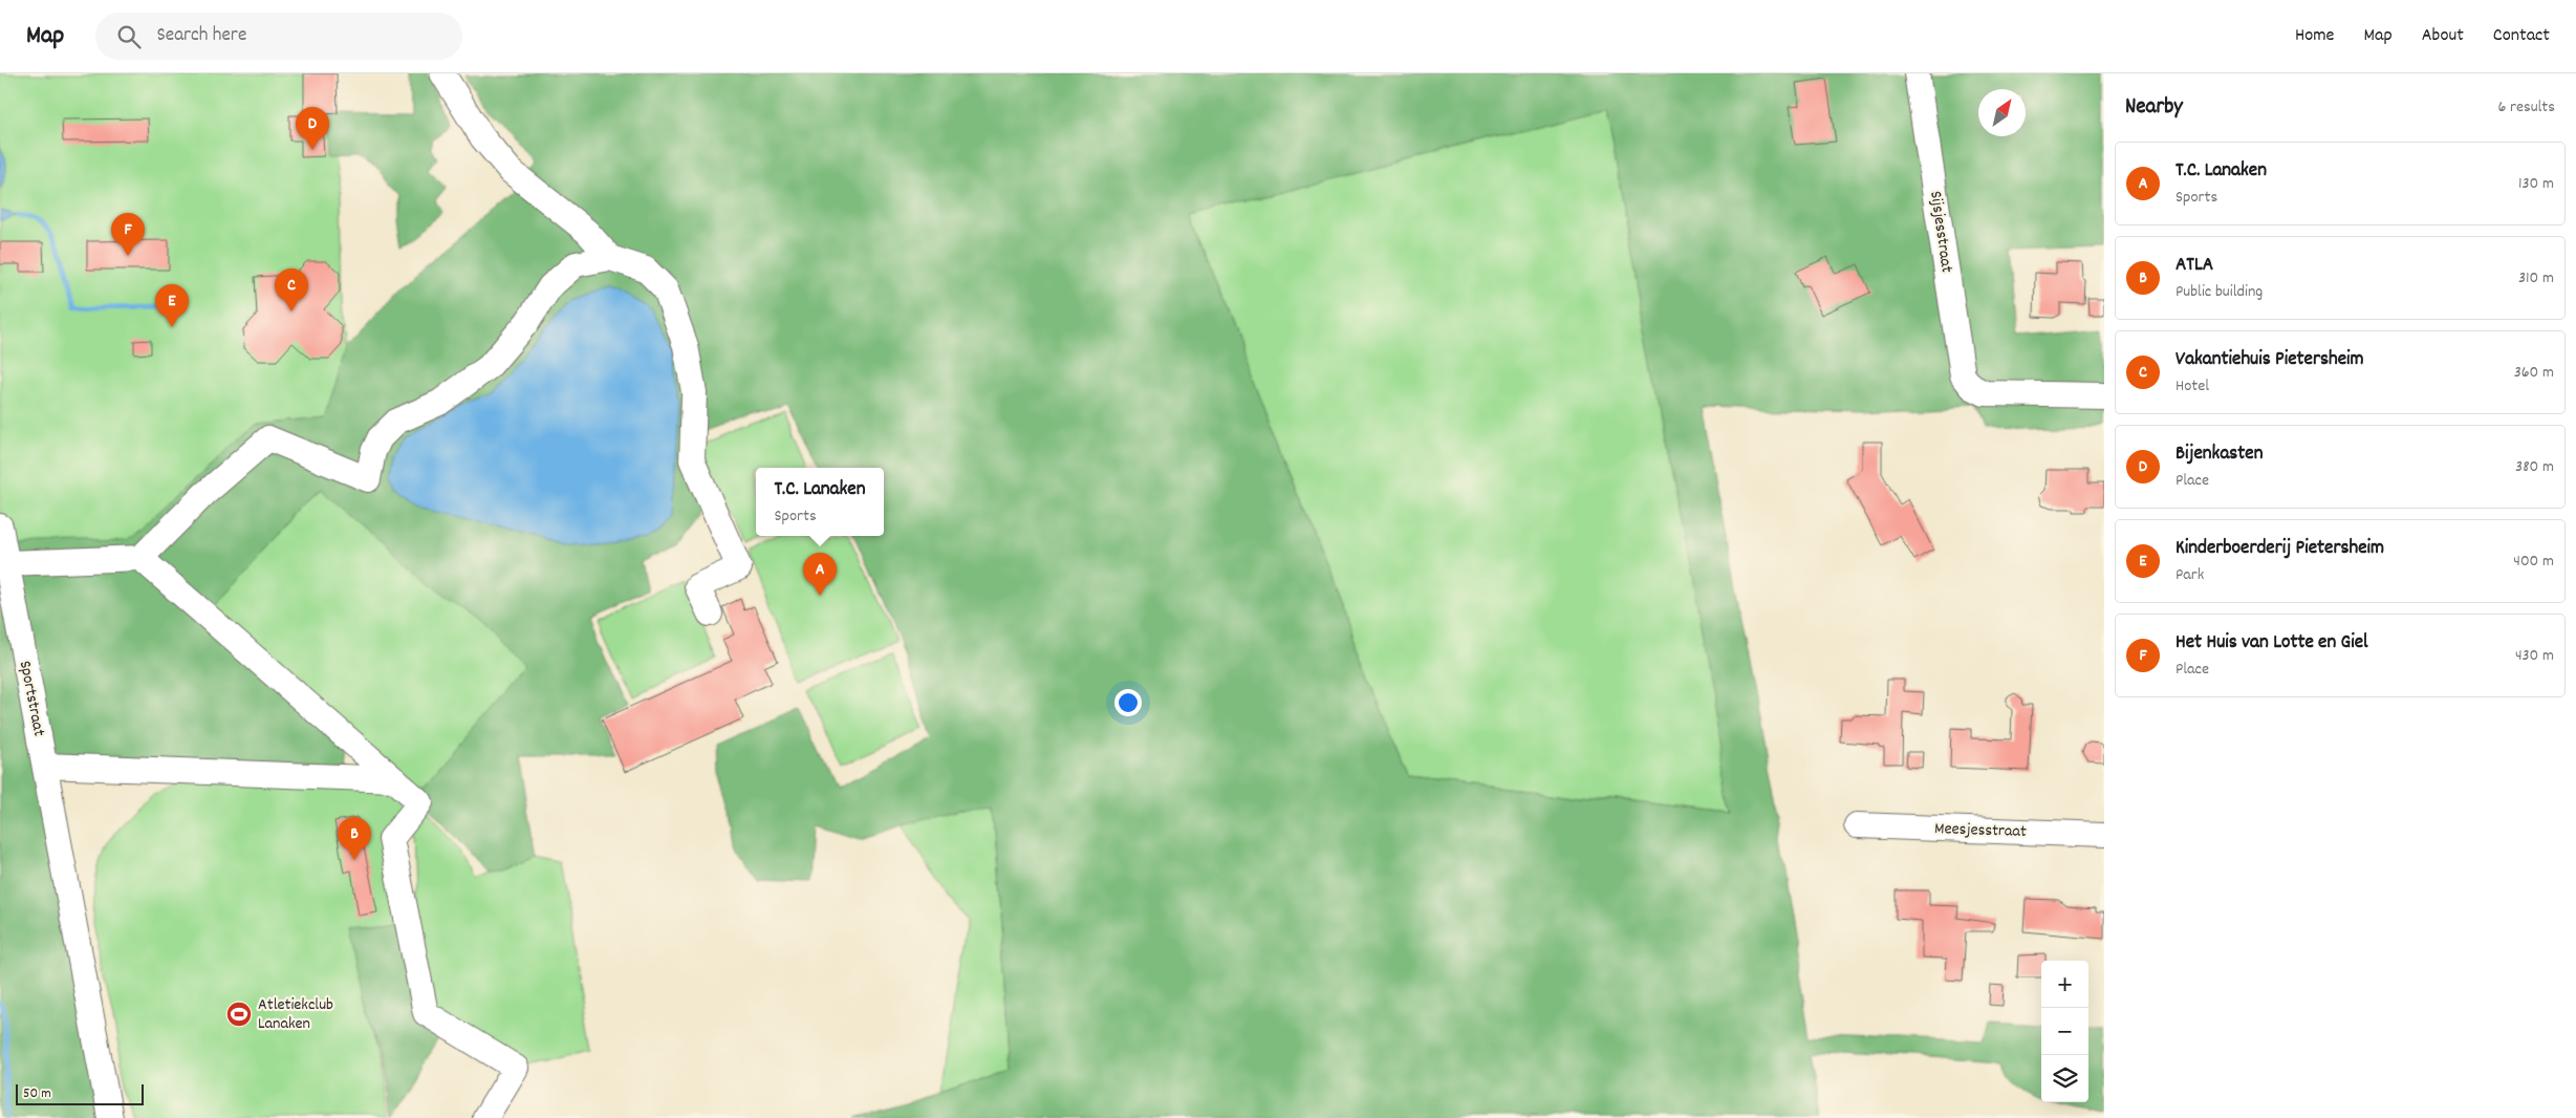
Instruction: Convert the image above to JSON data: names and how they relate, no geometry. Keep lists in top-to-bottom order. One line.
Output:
{"streets":{"street":["Sijsjesstraat","Sportstraat","Meesjesstraat"]},"places":{"sports":["Atletiekclub Lanaken"]},"scale_bar":"50 m","north":"top right","page":{"header":"Map","search":"Search here","nav":["Home","Map","About","Contact"],"heading":["Nearby","6 results"],"pins":["D","F","C","E","A","B"],"list":[{"mark":"A","name":"T.C. Lanaken","note":"Sports","value":"130 m"},{"mark":"B","name":"ATLA","note":"Public building","value":"310 m"},{"mark":"C","name":"Vakantiehuis Pietersheim","note":"Hotel","value":"360 m"},{"mark":"D","name":"Bijenkasten","note":"Place","value":"380 m"},{"mark":"E","name":"Kinderboerderij Pietersheim","note":"Park","value":"400 m"},{"mark":"F","name":"Het Huis van Lotte en Giel","note":"Place","value":"430 m"}],"popup":["T.C. Lanaken","Sports"],"map_buttons":["+","−"],"scale":"50 m"}}
